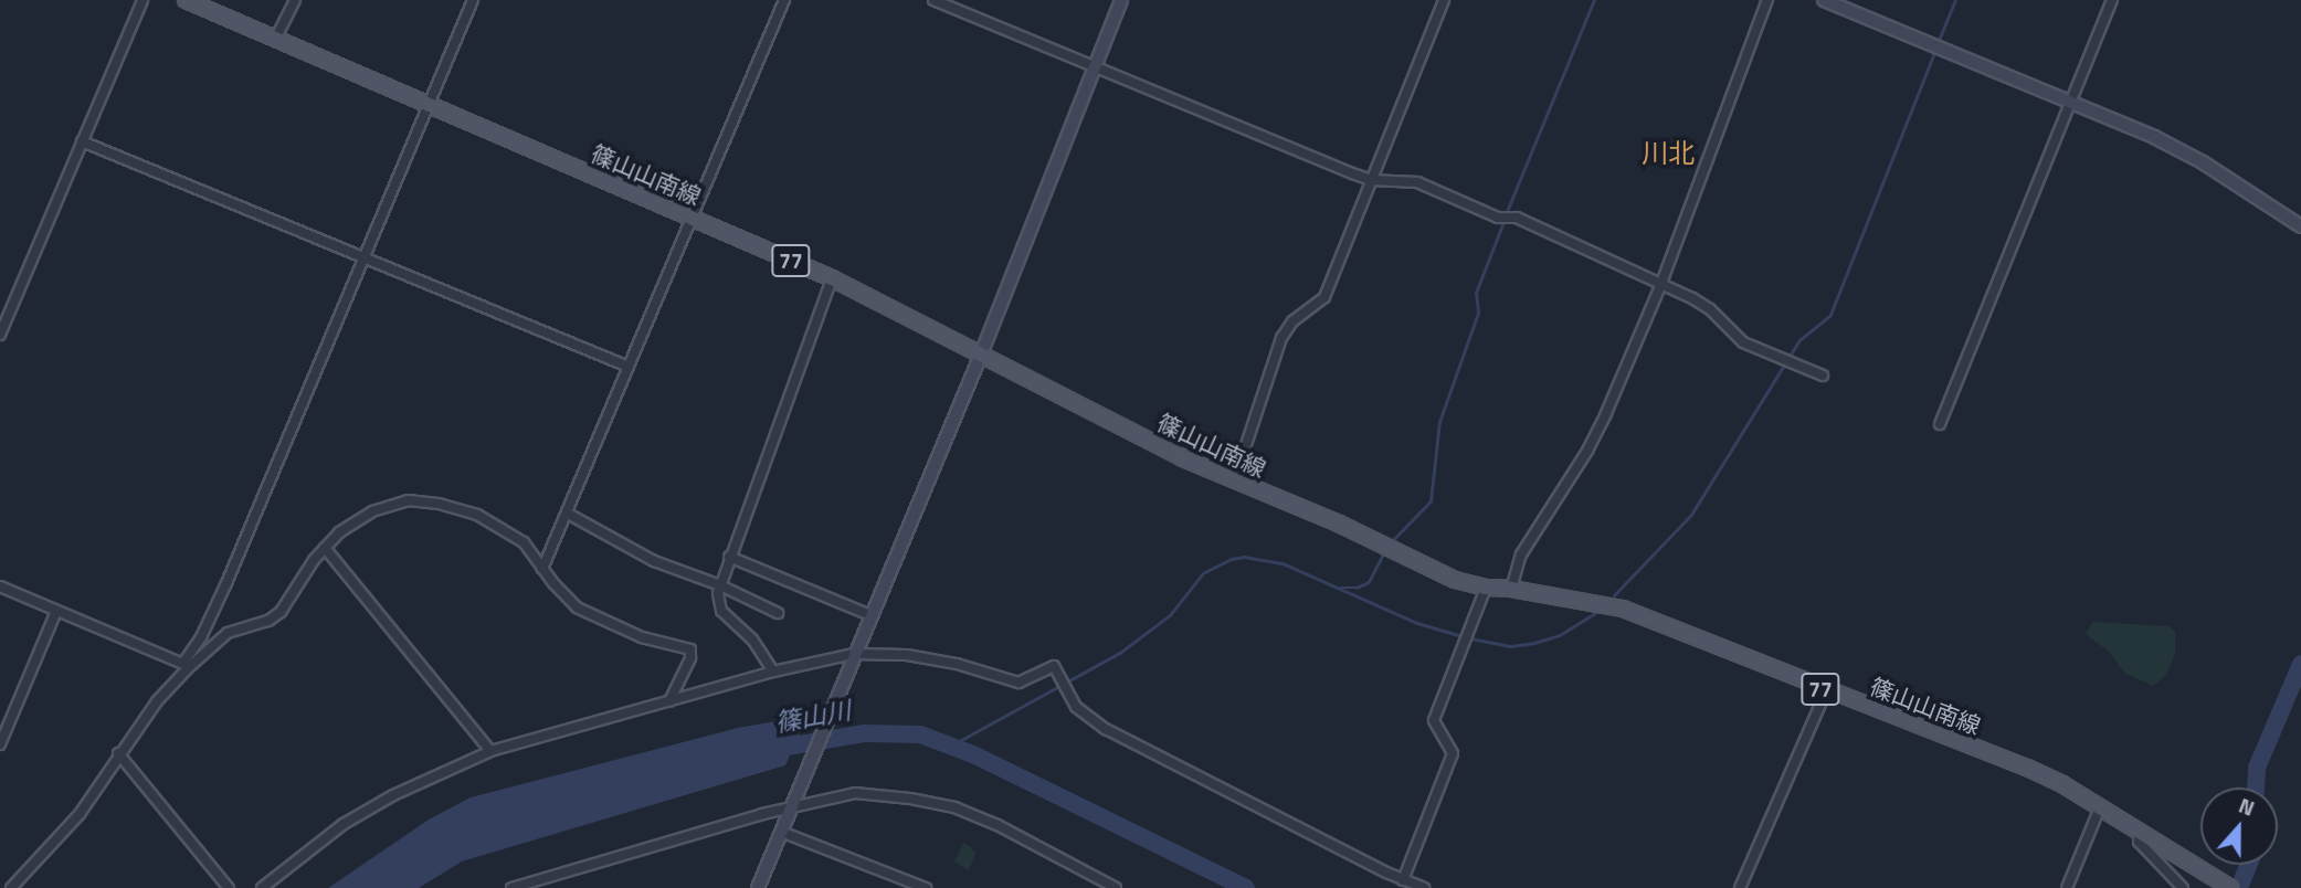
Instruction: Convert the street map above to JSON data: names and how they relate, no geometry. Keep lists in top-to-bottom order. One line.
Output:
{"streets":{"main road":["篠山山南線","77"]},"districts":["川北"],"water":["篠山川"],"north":"top"}
